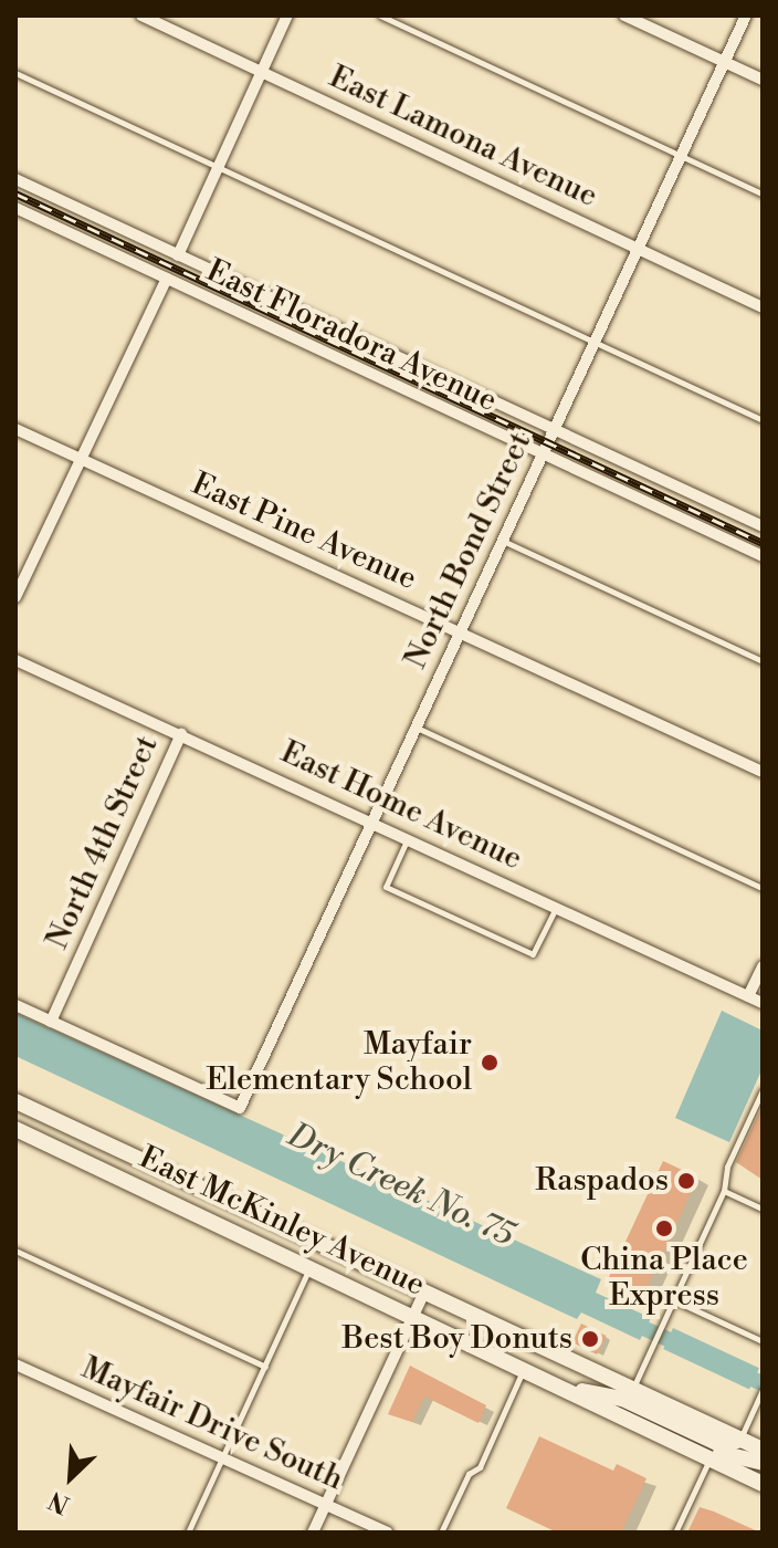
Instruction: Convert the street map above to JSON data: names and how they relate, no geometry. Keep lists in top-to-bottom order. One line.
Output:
{"streets":{"main road":["East McKinley Avenue"],"street":["East Lamona Avenue","East Floradora Avenue","East Pine Avenue","North Bond Street","East Home Avenue","North 4th Street","Mayfair Drive South"]},"crossings":[["East Lamona Avenue","North Bond Street"],["East Floradora Avenue","North Bond Street"],["East Pine Avenue","North Bond Street"],["North Bond Street","East Home Avenue"],["North Bond Street","North 4th Street"],["East Home Avenue","North 4th Street"]],"water":["Dry Creek No. 75"],"places":["Mayfair Elementary School","Raspados","China Place Express","Best Boy Donuts"],"north":"bottom left"}
